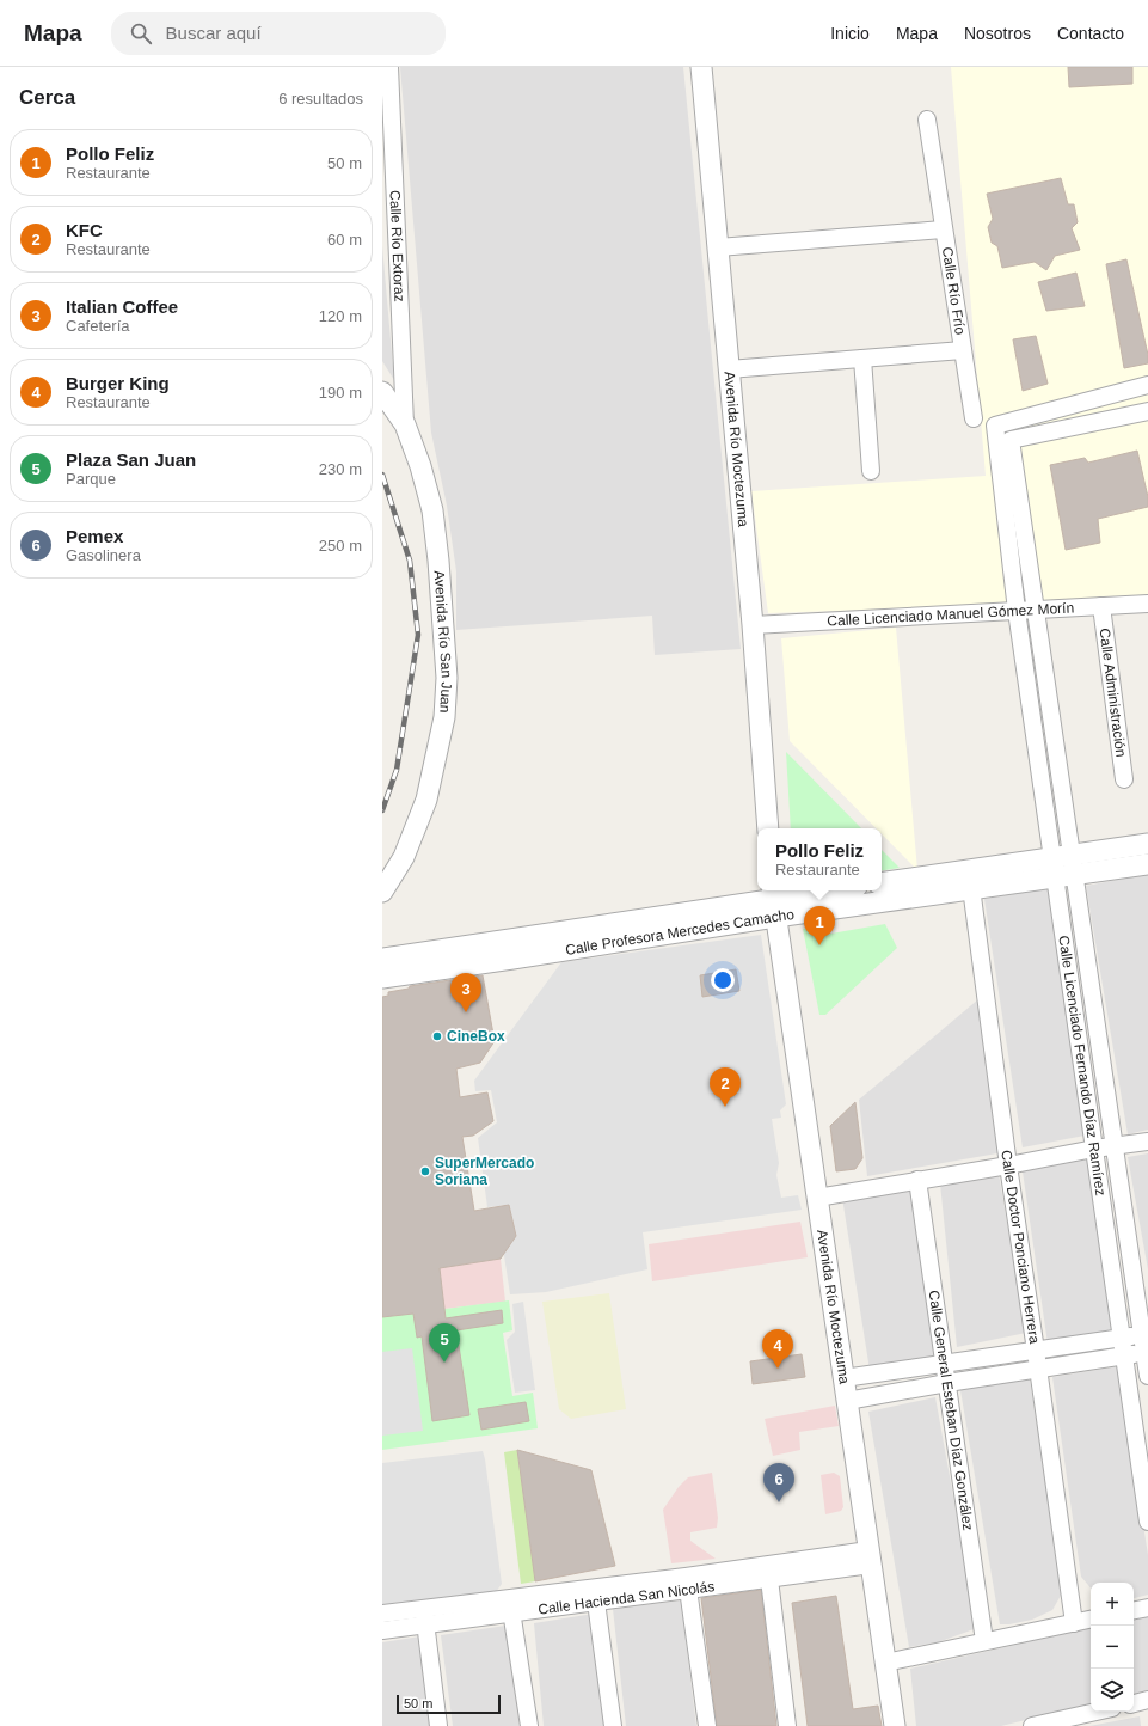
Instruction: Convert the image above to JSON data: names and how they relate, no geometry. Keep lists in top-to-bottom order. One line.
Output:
{"streets":{"street":["Calle Río Extoraz","Calle Río Frío","Avenida Río Moctezuma","Calle Licenciado Manuel Gómez Morín","Avenida Río San Juan","Calle Administración","Calle Profesora Mercedes Camacho","Calle Licenciado Fernando Díaz Ramírez","Calle Doctor Ponciano Herrera","Calle General Esteban Díaz González","Calle Hacienda San Nicolás"]},"crossings":[["Calle Río Extoraz","Avenida Río San Juan"],["Avenida Río Moctezuma","Calle Licenciado Manuel Gómez Morín"],["Avenida Río Moctezuma","Calle Profesora Mercedes Camacho"],["Avenida Río Moctezuma","Calle Hacienda San Nicolás"],["Calle Licenciado Manuel Gómez Morín","Calle Administración"],["Calle Licenciado Manuel Gómez Morín","Calle Licenciado Fernando Díaz Ramírez"],["Calle Profesora Mercedes Camacho","Calle Licenciado Fernando Díaz Ramírez"],["Calle Profesora Mercedes Camacho","Calle Doctor Ponciano Herrera"]],"places":["CineBox","SuperMercado Soriana"],"scale_bar":"50 m","page":{"header":"Mapa","search":"Buscar aquí","nav":["Inicio","Mapa","Nosotros","Contacto"],"heading":["Cerca","6 resultados"],"list":[{"mark":"1","name":"Pollo Feliz","note":"Restaurante","value":"50 m"},{"mark":"2","name":"KFC","note":"Restaurante","value":"60 m"},{"mark":"3","name":"Italian Coffee","note":"Cafetería","value":"120 m"},{"mark":"4","name":"Burger King","note":"Restaurante","value":"190 m"},{"mark":"5","name":"Plaza San Juan","note":"Parque","value":"230 m"},{"mark":"6","name":"Pemex","note":"Gasolinera","value":"250 m"}],"popup":["Pollo Feliz","Restaurante"],"pins":["1","3","2","5","4","6"],"map_buttons":["+","−"],"scale":"50 m"}}
